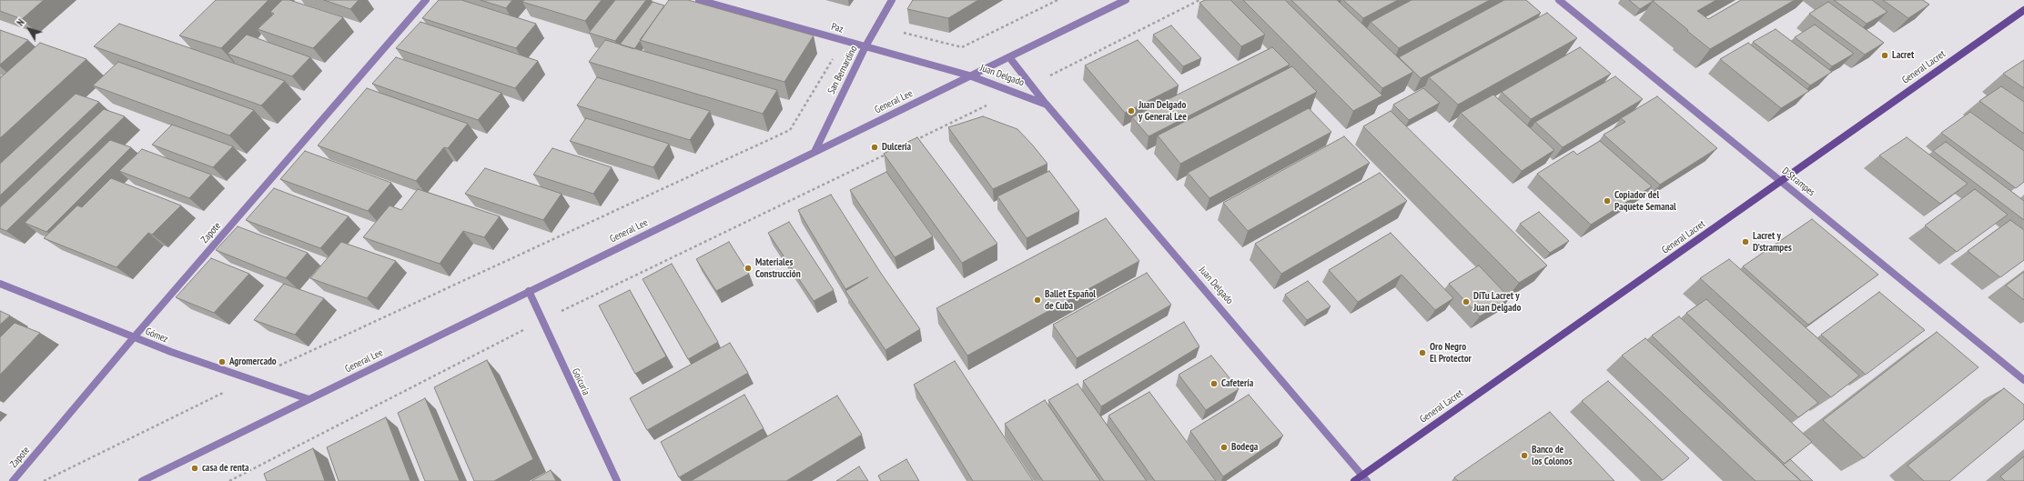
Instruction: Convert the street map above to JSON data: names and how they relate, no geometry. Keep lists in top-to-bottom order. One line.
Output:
{"streets":{"main road":["General Lacret"],"street":["Paz","San Bernardino","Juan Delgado","General Lee","D'Strampes","Zapote","Gómez","Goicuría"]},"crossings":[["Paz","San Bernardino"],["Paz","Juan Delgado"],["Paz","General Lee"],["General Lacret","Juan Delgado"],["General Lacret","D'Strampes"],["San Bernardino","General Lee"],["Juan Delgado","General Lee"],["General Lee","Gómez"],["General Lee","Goicuría"],["Zapote","Gómez"]],"places":["Lacret","Juan Delgado y General Lee","Dulcería","Copiador del Paquete Semanal","Lacret y D'strampes","Materiales Construcción","Ballet Español de Cuba","DiTu Lacret y Juan Delgado","Oro Negro El Protector","Agromercado","Cafetería","Bodega","Banco de los Colonos","casa de renta"],"north":"top left"}
